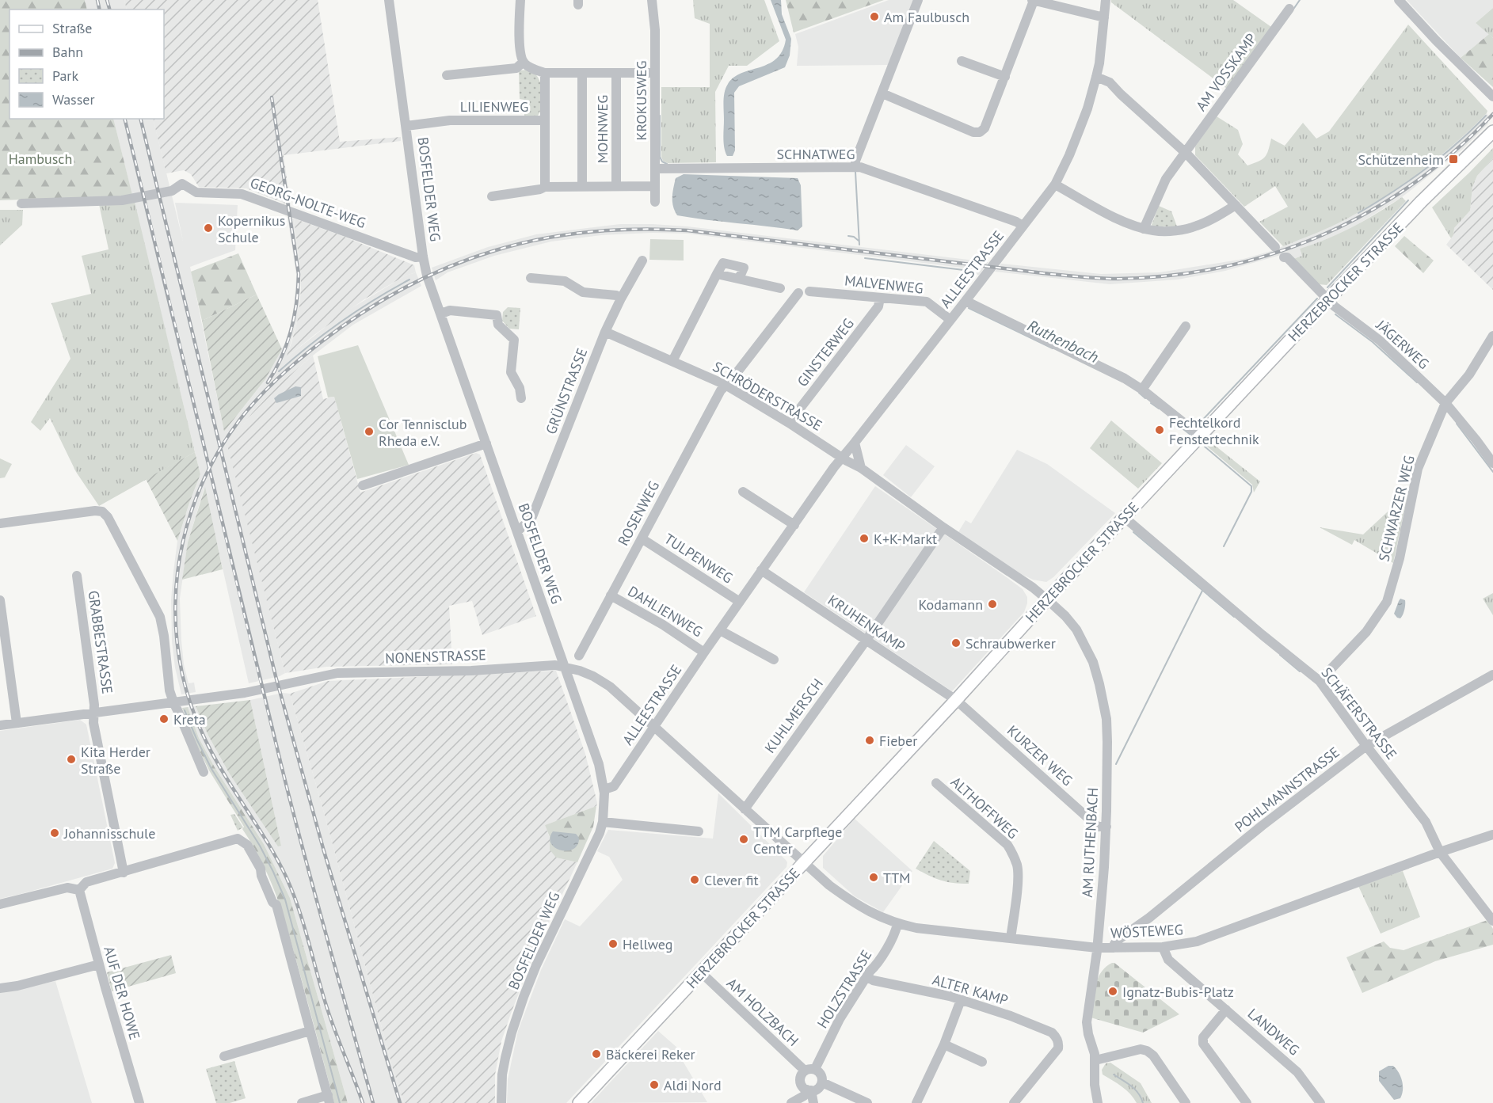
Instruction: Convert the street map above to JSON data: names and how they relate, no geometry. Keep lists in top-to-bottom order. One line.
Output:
{"streets":{"main road":["HERZEBROCKER STRASSE"],"street":["AM VOSSKAMP","KROKUSWEG","LILIENWEG","MOHNWEG","SCHNATWEG","BOSFELDER WEG","GEORG-NOLTE-WEG","ALLEESTRASSE","MALVENWEG","JÄGERWEG","GINSTERWEG","GRÜNSTRASSE","SCHRÖDERSTRASSE","SCHWARZER WEG","ROSENWEG","TULPENWEG","DAHLIENWEG","KRUHENKAMP","GRABBESTRASSE","NONENSTRASSE","SCHÄFERSTRASSE","KUHLMERSCH","KURZER WEG","POHLMANNSTRASSE","ALTHOFFWEG","AM RUTHENBACH","WÖSTEWEG","HOLZSTRASSE","ALTER KAMP","AUF DER HOWE","AM HOLZBACH","LANDWEG"]},"crossings":[["KROKUSWEG","SCHNATWEG"],["LILIENWEG","BOSFELDER WEG"],["SCHNATWEG","ALLEESTRASSE"],["BOSFELDER WEG","GEORG-NOLTE-WEG"],["BOSFELDER WEG","ALLEESTRASSE"],["BOSFELDER WEG","GRÜNSTRASSE"],["BOSFELDER WEG","NONENSTRASSE"],["ALLEESTRASSE","MALVENWEG"],["ALLEESTRASSE","SCHRÖDERSTRASSE"],["ALLEESTRASSE","TULPENWEG"],["ALLEESTRASSE","DAHLIENWEG"],["ALLEESTRASSE","KRUHENKAMP"],["ALLEESTRASSE","NONENSTRASSE"],["HERZEBROCKER STRASSE","JÄGERWEG"],["HERZEBROCKER STRASSE","SCHRÖDERSTRASSE"],["HERZEBROCKER STRASSE","KRUHENKAMP"],["HERZEBROCKER STRASSE","NONENSTRASSE"],["HERZEBROCKER STRASSE","SCHÄFERSTRASSE"],["HERZEBROCKER STRASSE","KURZER WEG"],["HERZEBROCKER STRASSE","AM RUTHENBACH"],["HERZEBROCKER STRASSE","WÖSTEWEG"],["HERZEBROCKER STRASSE","AM HOLZBACH"],["MALVENWEG","GINSTERWEG"],["JÄGERWEG","SCHWARZER WEG"],["GINSTERWEG","SCHRÖDERSTRASSE"],["GRÜNSTRASSE","SCHRÖDERSTRASSE"],["SCHRÖDERSTRASSE","ROSENWEG"],["SCHRÖDERSTRASSE","KUHLMERSCH"],["SCHRÖDERSTRASSE","AM RUTHENBACH"],["SCHWARZER WEG","SCHÄFERSTRASSE"],["ROSENWEG","TULPENWEG"],["ROSENWEG","DAHLIENWEG"],["KRUHENKAMP","KUHLMERSCH"],["KRUHENKAMP","KURZER WEG"],["GRABBESTRASSE","NONENSTRASSE"],["NONENSTRASSE","KUHLMERSCH"],["NONENSTRASSE","WÖSTEWEG"],["SCHÄFERSTRASSE","POHLMANNSTRASSE"],["SCHÄFERSTRASSE","WÖSTEWEG"],["KURZER WEG","AM RUTHENBACH"],["POHLMANNSTRASSE","WÖSTEWEG"],["ALTHOFFWEG","WÖSTEWEG"],["AM RUTHENBACH","WÖSTEWEG"],["WÖSTEWEG","HOLZSTRASSE"],["WÖSTEWEG","LANDWEG"],["HOLZSTRASSE","ALTER KAMP"],["HOLZSTRASSE","AM HOLZBACH"]],"water":["Ruthenbach"],"parks":["Hambusch"],"places":{"other":["Am Faulbusch","Kopernikus Schule","Fechtelkord Fenstertechnik","Cor Tennisclub Rheda e.V.","K+K-Markt","Kodamann","Schraubwerker","Kreta","Fieber","Kita Herder Straße","Johannisschule","TTM Carpflege Center","TTM","Clever fit","Hellweg","Ignatz-Bubis-Platz","Bäckerei Reker","Aldi Nord"],"transit":["Schützenheim"]},"legend":["Straße","Bahn","Park","Wasser"]}
